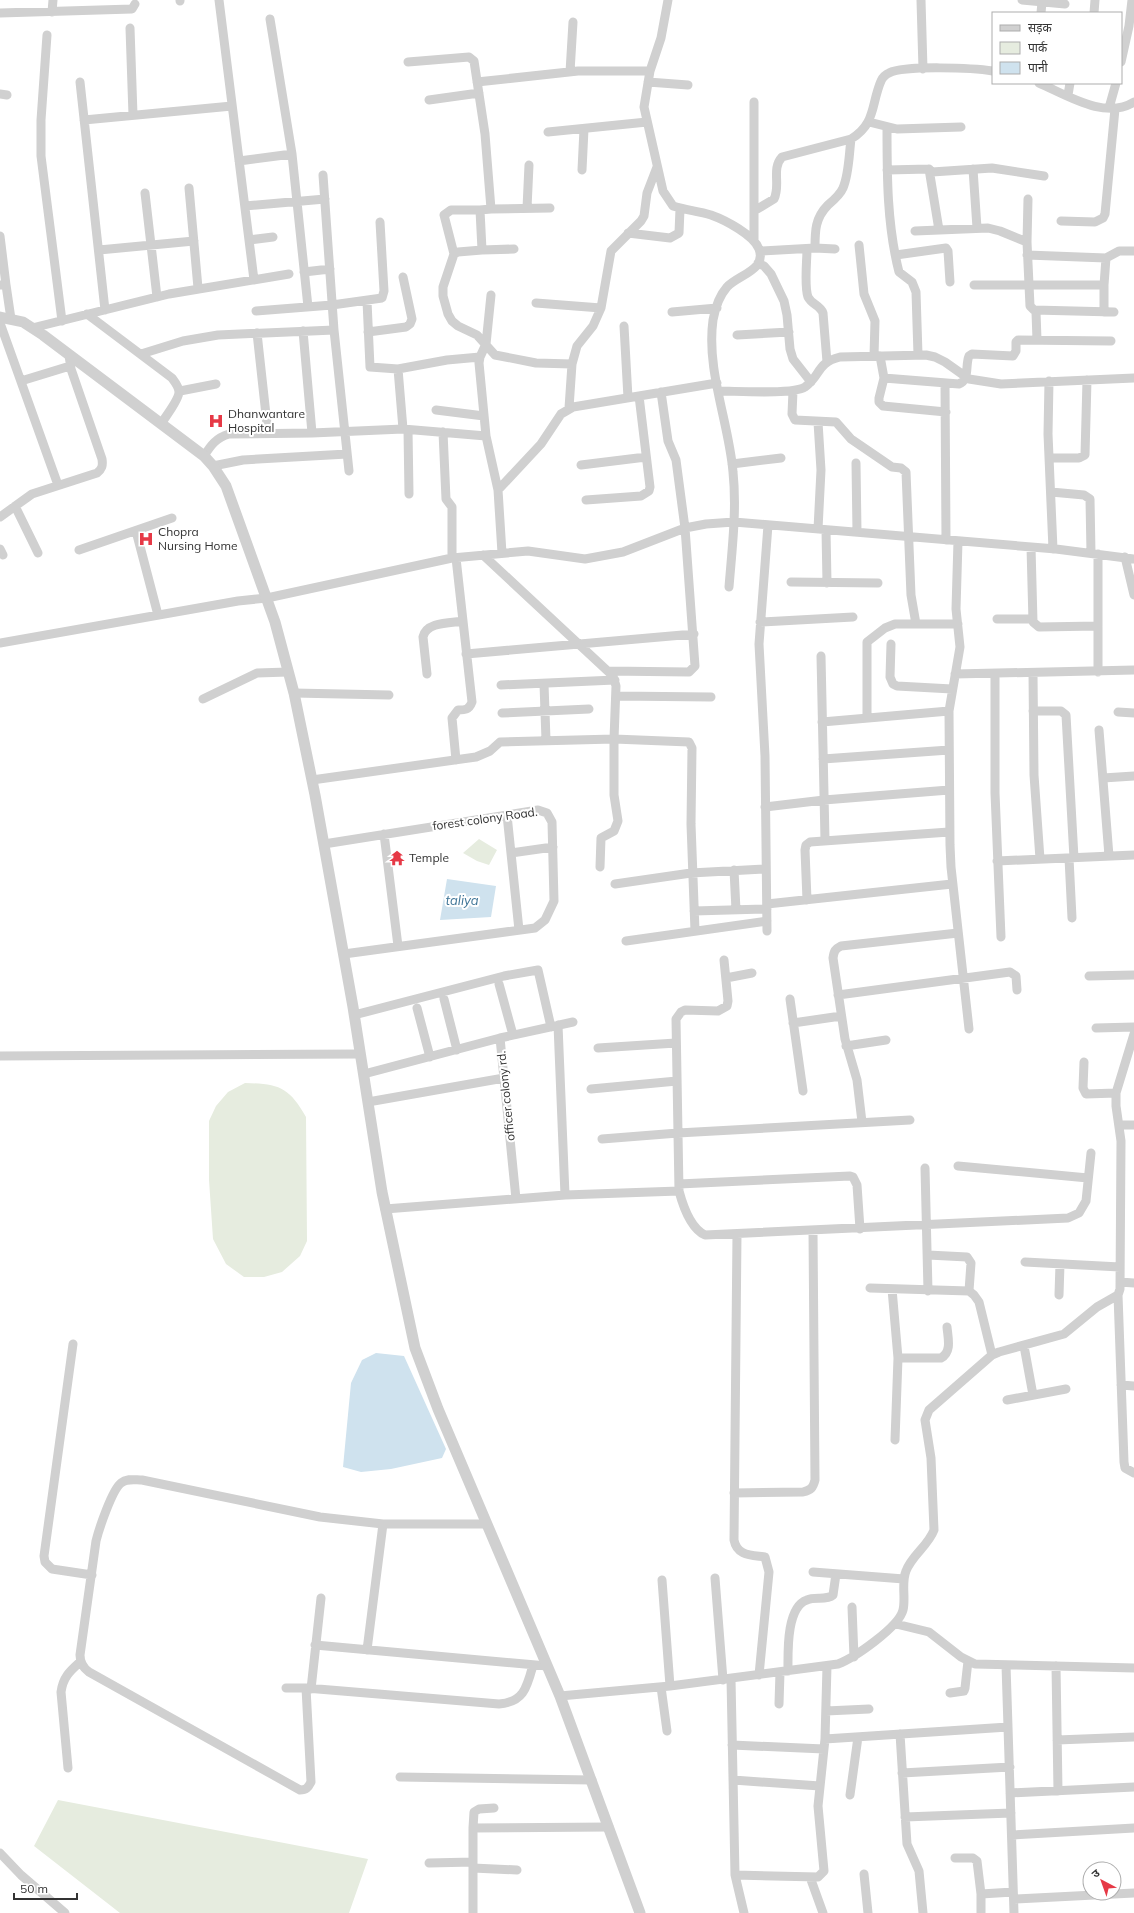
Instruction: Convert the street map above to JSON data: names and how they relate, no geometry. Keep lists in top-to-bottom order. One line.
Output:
{"streets":{"street":["forest colony Road.","officer colony rd."]},"water":["taliya"],"places":{"hospital":["Dhanwantare Hospital","Chopra Nursing Home"],"temple":["Temple"]},"legend":["सड़क","पार्क","पानी"],"scale_bar":"50 m","north":"top left"}
